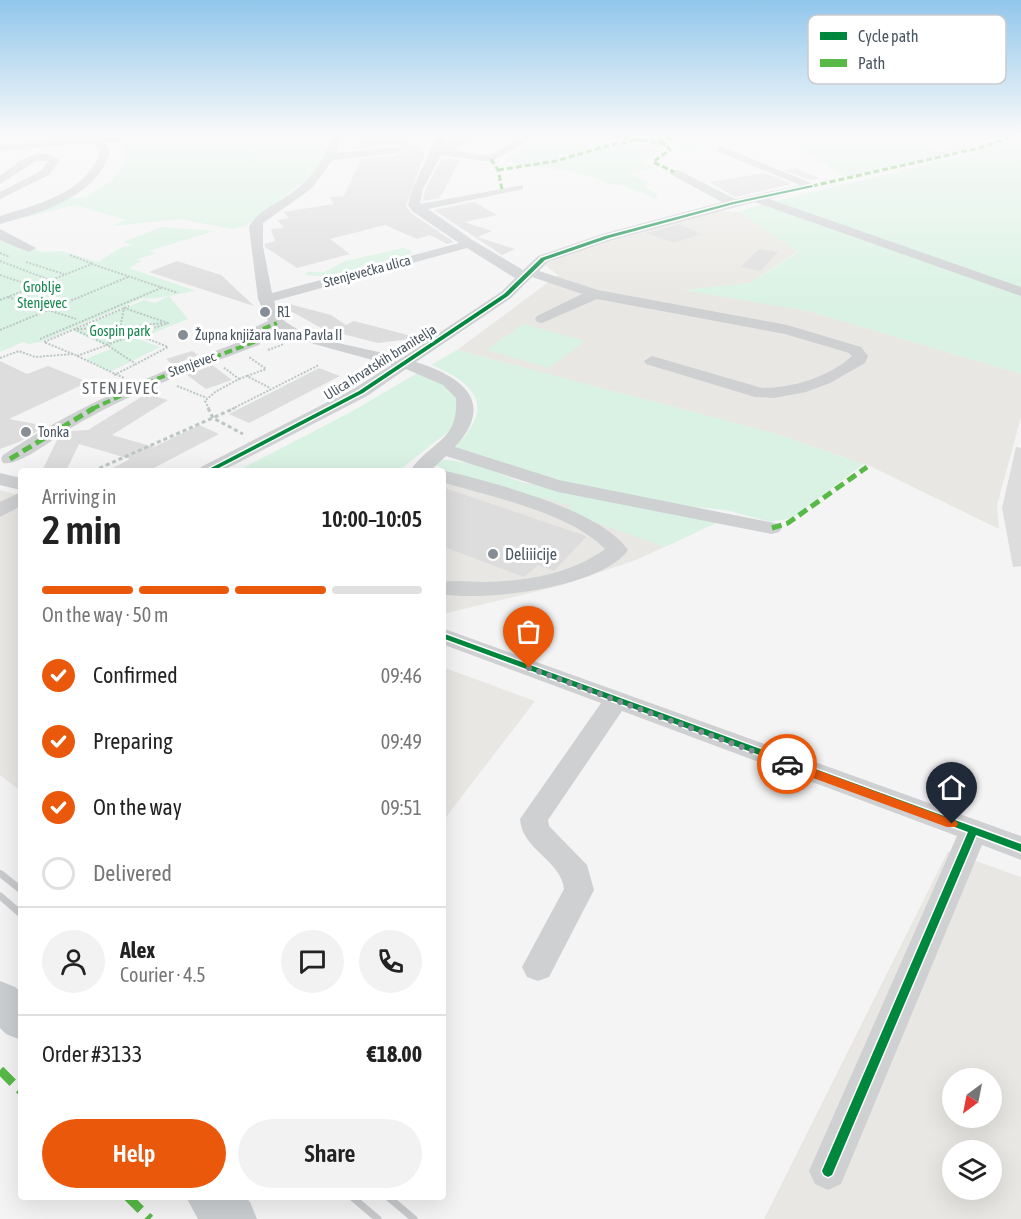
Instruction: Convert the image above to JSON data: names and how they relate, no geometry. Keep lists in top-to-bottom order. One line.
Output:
{"streets":{"street":["Stenjevečka ulica","Ulica hrvatskih branitelja","Stenjevec"]},"districts":["STENJEVEC"],"parks":["Groblje Stenjevec","Gospin park"],"places":["R1","Župna knjižara Ivana Pavla II","Tonka","Deliiicije"],"legend":["Cycle path","Path"],"north":"bottom left","page":{"heading":["2 min","Arriving in","10:00–10:05"],"panel":["Alex","Courier · 4.5","Order #3133","€18.00"],"bar":"On the way · 50 m","list":[["Confirmed","09:46"],["Preparing","09:49"],["On the way","09:51"],"Delivered"],"buttons":["Help","Share"]}}
